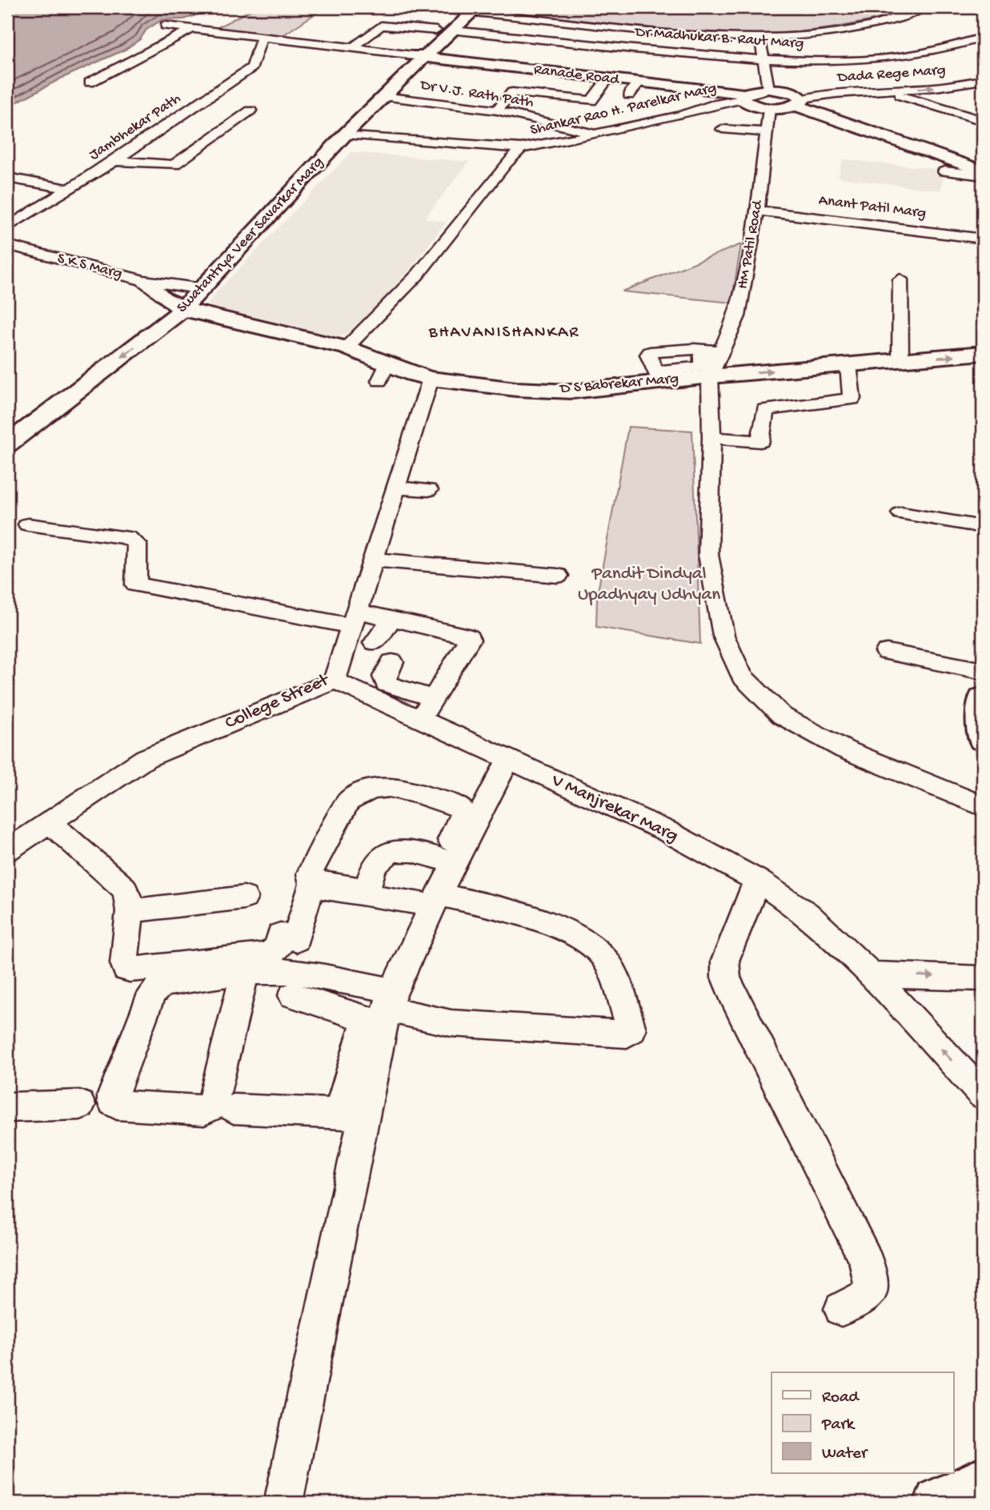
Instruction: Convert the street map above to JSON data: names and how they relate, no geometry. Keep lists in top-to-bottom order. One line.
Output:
{"streets":{"main road":["Ranade Road","Swatantrya Veer Savarkar Marg","D S Babrekar Marg"],"street":["Dr Madhukar B. Raut Marg","Dada Rege Marg","Dr V.J. Rath Path","Shankar Rao H. Parelkar Marg","Jambhekar Path","Anant Patil Marg","HM Patil Road","S K S Marg","College Street","V Manjrekar Marg"]},"crossings":[["Dr Madhukar B. Raut Marg","Swatantrya Veer Savarkar Marg"],["Dada Rege Marg","Ranade Road"],["Ranade Road","Shankar Rao H. Parelkar Marg"],["Ranade Road","Swatantrya Veer Savarkar Marg"],["Ranade Road","HM Patil Road"],["Dr V.J. Rath Path","Shankar Rao H. Parelkar Marg"],["Dr V.J. Rath Path","Swatantrya Veer Savarkar Marg"],["Shankar Rao H. Parelkar Marg","Swatantrya Veer Savarkar Marg"],["Anant Patil Marg","HM Patil Road"],["Swatantrya Veer Savarkar Marg","S K S Marg"],["Swatantrya Veer Savarkar Marg","D S Babrekar Marg"],["HM Patil Road","D S Babrekar Marg"],["S K S Marg","D S Babrekar Marg"],["D S Babrekar Marg","College Street"],["College Street","V Manjrekar Marg"]],"districts":["BHAVANISHANKAR"],"parks":["Pandit Dindyal Upadhyay Udhyan"],"legend":["Road","Park","Water"]}
